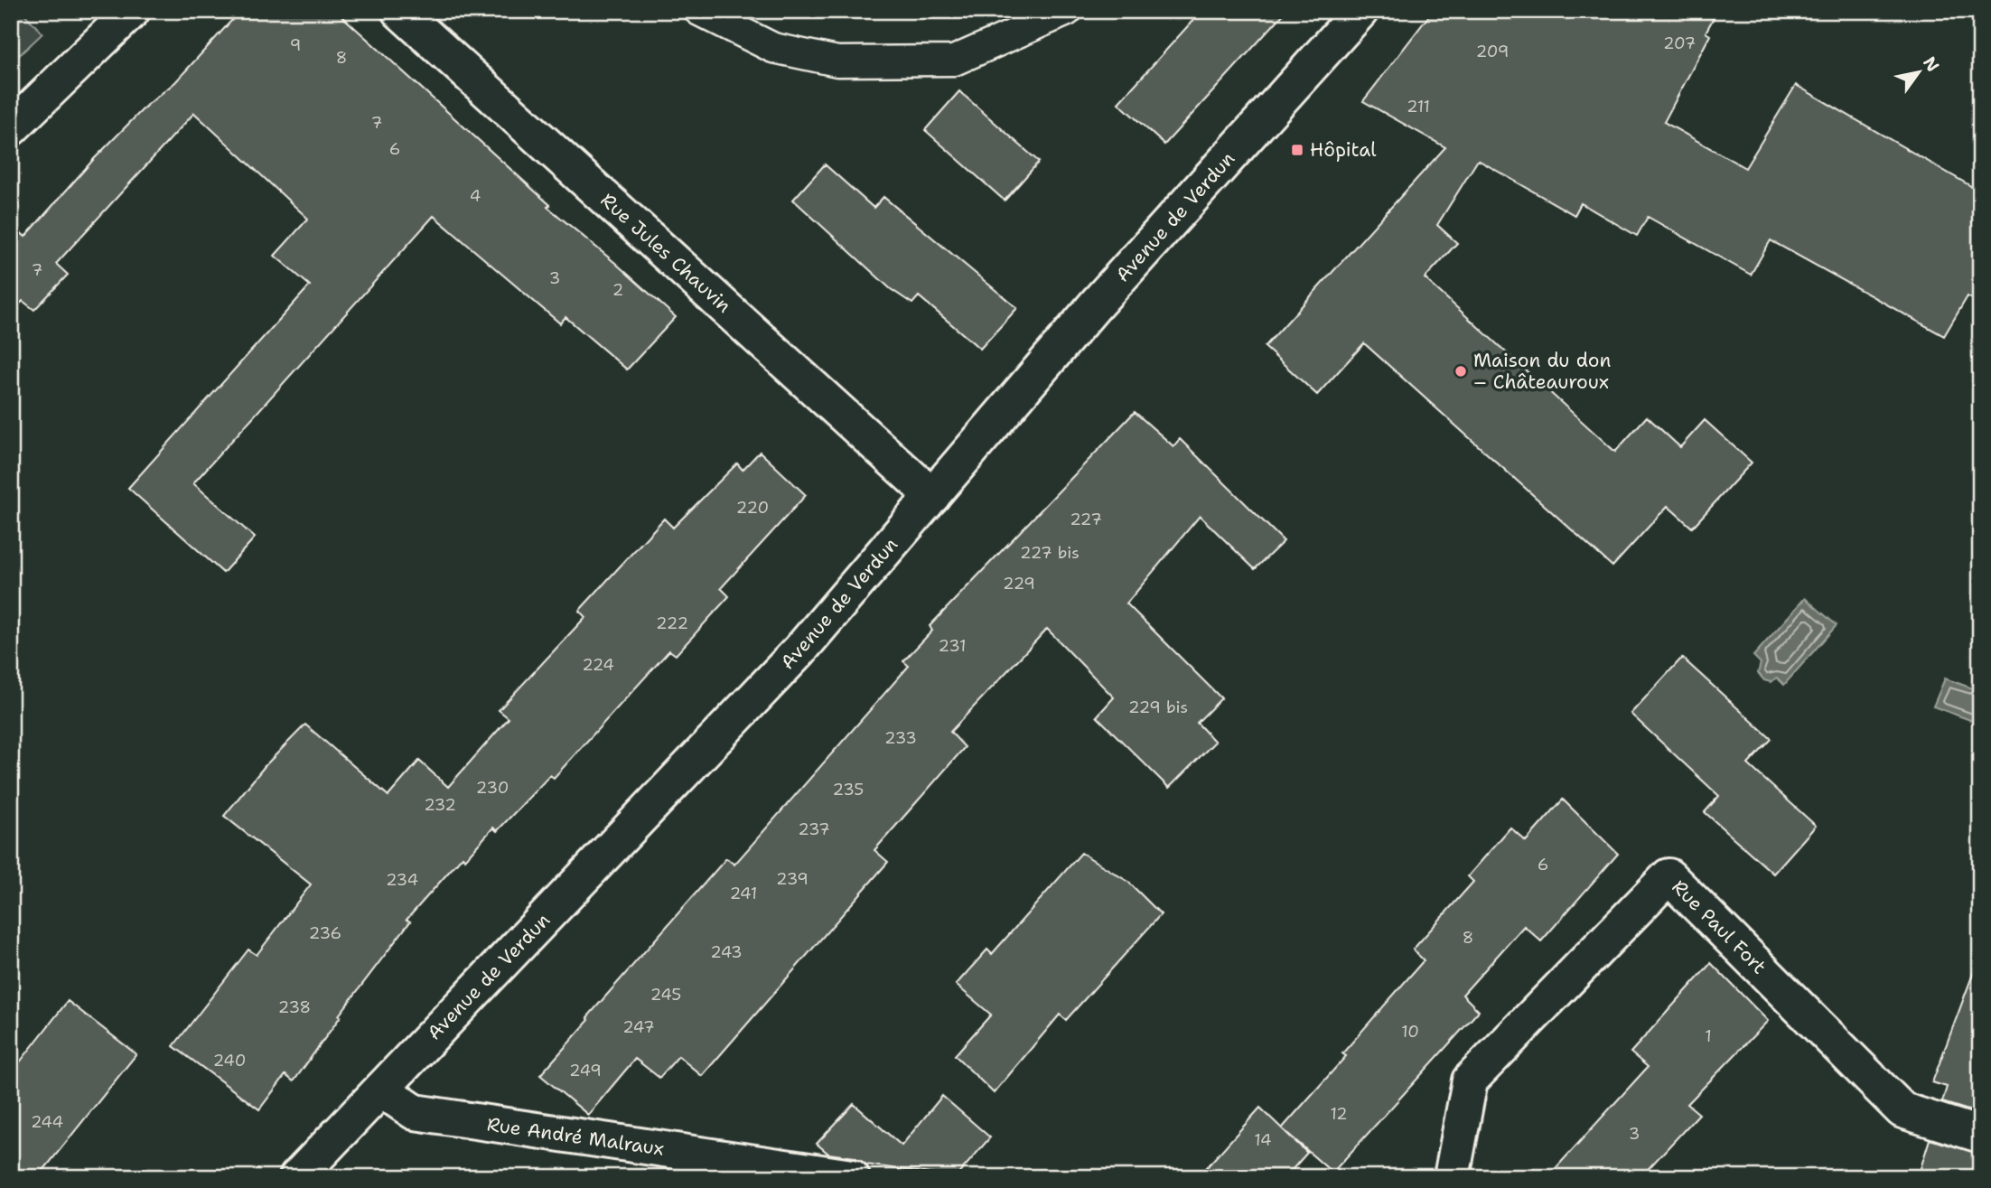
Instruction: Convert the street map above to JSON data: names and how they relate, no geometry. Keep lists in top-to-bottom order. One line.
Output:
{"streets":{"street":["Avenue de Verdun","Rue Jules Chauvin","Rue Paul Fort","Rue André Malraux"]},"crossings":[["Avenue de Verdun","Rue Jules Chauvin"],["Avenue de Verdun","Rue André Malraux"]],"places":{"transit":["Hôpital"],"other":["Maison du don – Châteauroux"]},"house_numbers":["207","9","209","8","211","7","6","4","7","3","2","220","227","227 bis","229","222","231","224","229 bis","233","230","235","232","237","6","239","234","241","236","8","243","245","238","247","10","1","240","249","12","244","3","14"],"north":"top right"}
